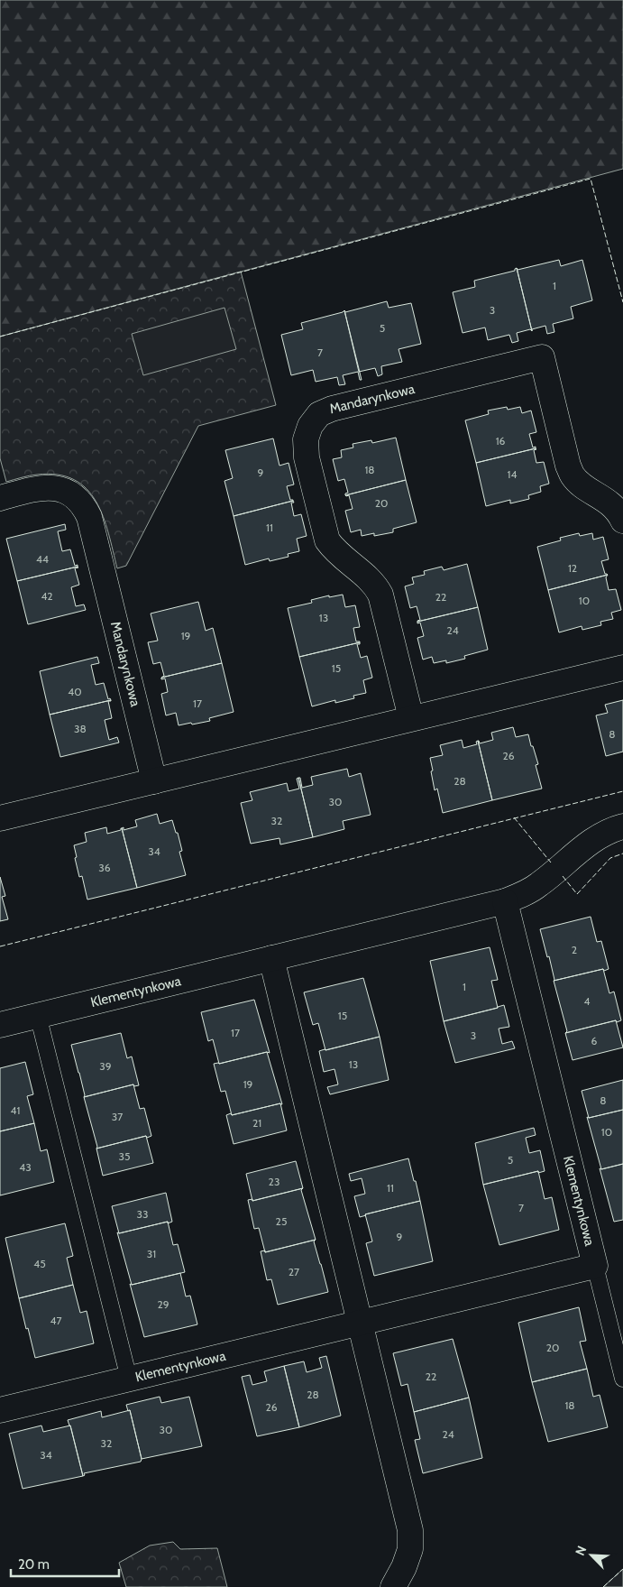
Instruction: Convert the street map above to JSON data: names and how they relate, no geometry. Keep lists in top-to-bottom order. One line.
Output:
{"streets":{"street":["Mandarynkowa","Klementynkowa"]},"house_numbers":["1","3","5","7","16","18","9","14","20","11","44","12","42","22","10","13","24","19","15","40","17","38","8","26","28","30","32","34","36","2","1","4","15","17","3","6","13","39","19","8","41","37","21","10","35","5","43","23","11","7","33","25","9","31","45","27","29","47","20","22","28","18","26","30","24","32","34"],"scale_bar":"20 m","north":"top left"}
